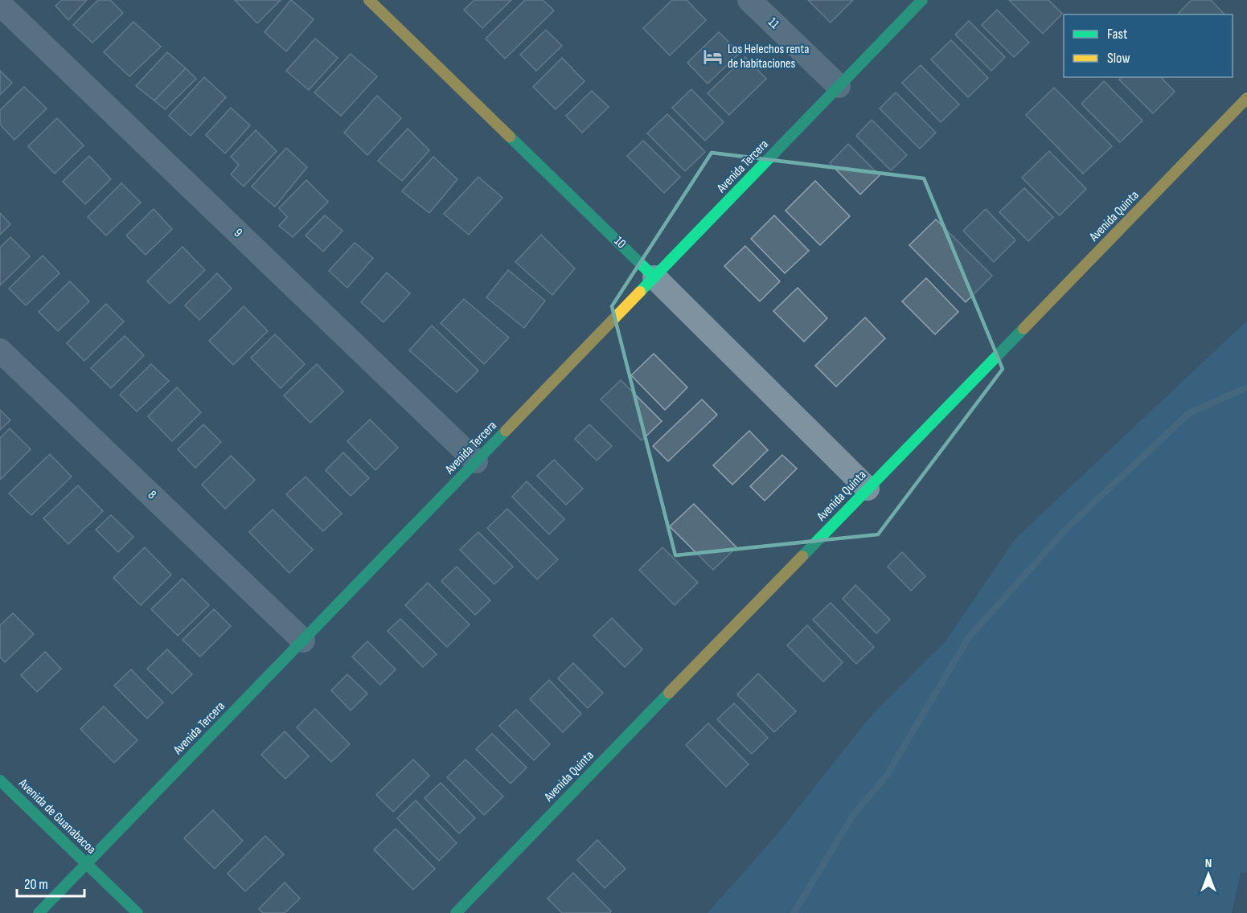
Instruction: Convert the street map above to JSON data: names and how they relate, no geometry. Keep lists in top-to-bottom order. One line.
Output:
{"streets":{"street":["11","Avenida Tercera","Avenida Quinta","9","10","8","Avenida de Guanabacoa"]},"crossings":[["11","Avenida Tercera"],["Avenida Tercera","9"],["Avenida Tercera","10"],["Avenida Tercera","8"],["Avenida Tercera","Avenida de Guanabacoa"],["Avenida Quinta","10"]],"places":{"hotel":["Los Helechos renta de habitaciones"]},"legend":["Fast","Slow"],"scale_bar":"20 m","north":"top"}
